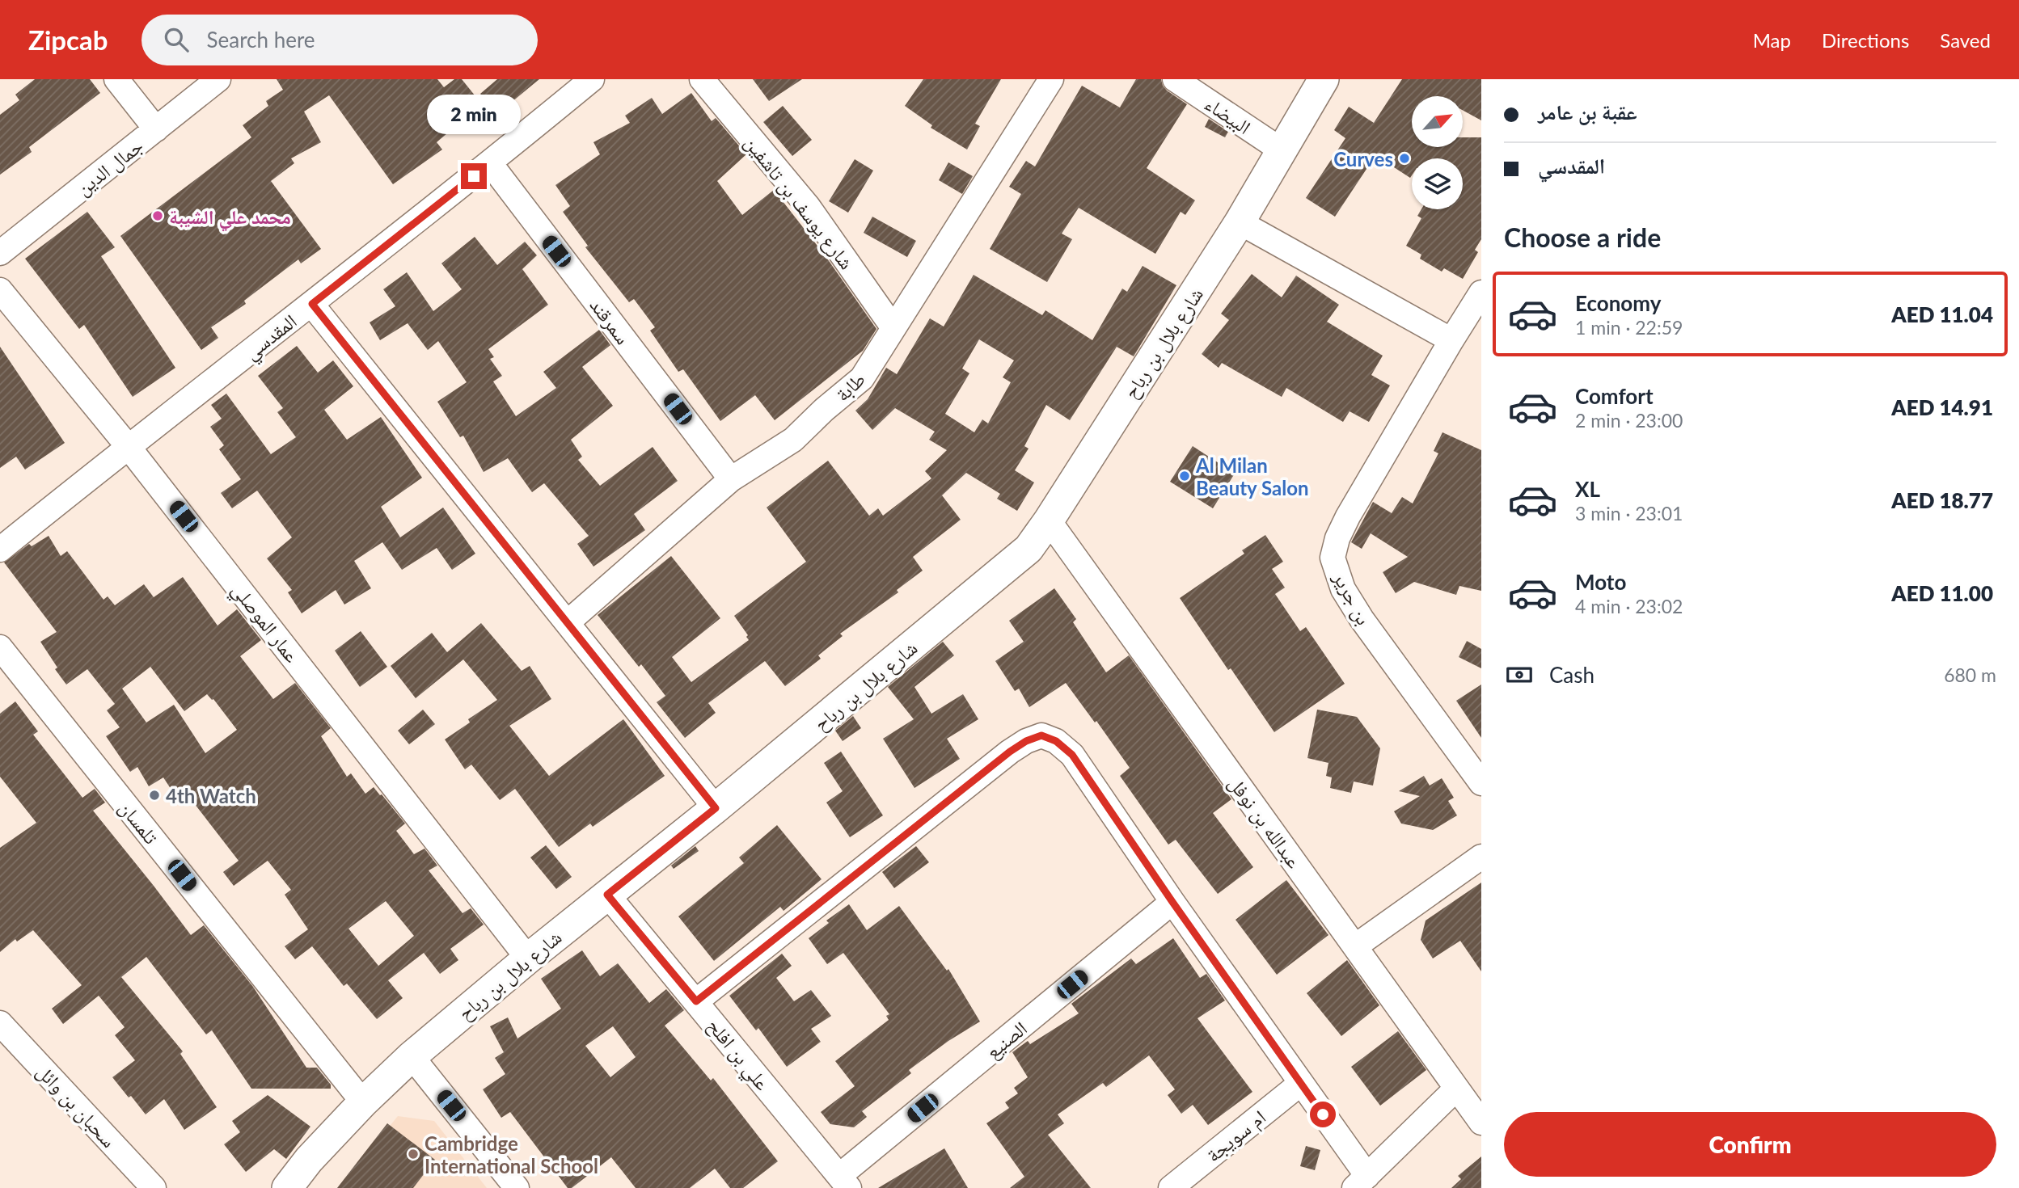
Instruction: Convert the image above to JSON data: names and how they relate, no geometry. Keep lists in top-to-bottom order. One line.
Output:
{"streets":{"street":["البيضاء","جمال الدين","شارع يوسف بن تاشفين","سمرقند","المقدسي","شارع بلال بن رباح","طابة","بن جرير","عمار الموصلي","تلمسان","عبدالله بن نوفل","الصنيع","علي بن افلح","سحبان بن وائل","ام سويجة"]},"crossings":[["البيضاء","شارع بلال بن رباح"],["شارع يوسف بن تاشفين","طابة"],["سمرقند","المقدسي"],["سمرقند","طابة"],["المقدسي","عمار الموصلي"],["شارع بلال بن رباح","عمار الموصلي"],["شارع بلال بن رباح","تلمسان"],["شارع بلال بن رباح","عبدالله بن نوفل"],["شارع بلال بن رباح","علي بن افلح"],["الصنيع","علي بن افلح"]],"places":["Curves","محمد علي الشيبة","Al Milan Beauty Salon","4th Watch","Cambridge International School"],"north":"top right","page":{"header":"Zipcab","search":"Search here","nav":["Map","Directions","Saved"],"banner":["عقبة بن عامر","المقدسي"],"bubble":"2 min","heading":"Choose a ride","list":[{"name":"Economy","note":"1 min · 22:59","value":"AED 11.04"},{"name":"Comfort","note":"2 min · 23:00","value":"AED 14.91"},{"name":"XL","note":"3 min · 23:01","value":"AED 18.77"},{"name":"Moto","note":"4 min · 23:02","value":"AED 11.00"}],"pay":["Cash","680 m"],"buttons":"Confirm"}}
